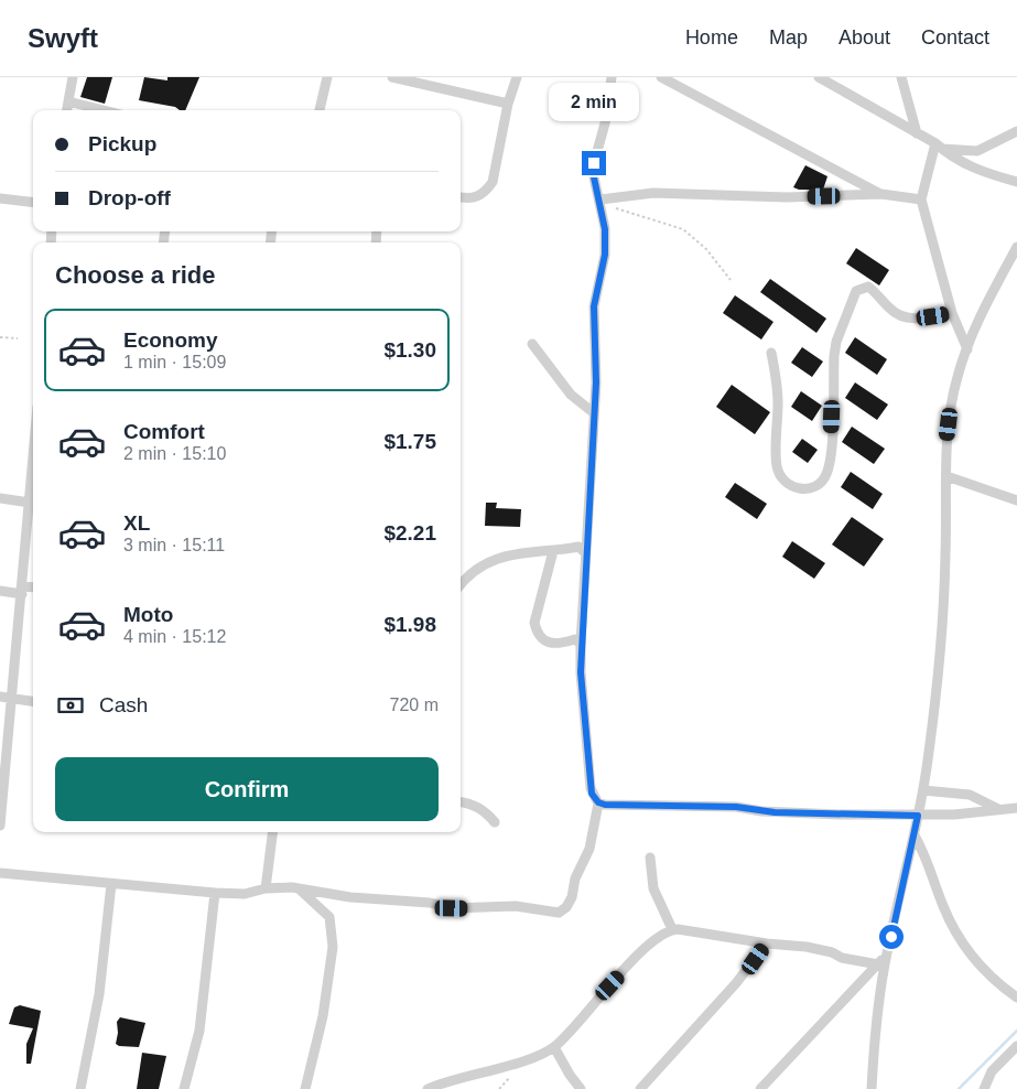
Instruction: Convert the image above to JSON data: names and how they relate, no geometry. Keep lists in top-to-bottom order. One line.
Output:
{"page":{"header":"Swyft","nav":["Home","Map","About","Contact"],"bubble":"2 min","banner":["Pickup","Drop-off"],"heading":"Choose a ride","list":[{"name":"Economy","note":"1 min · 15:09","value":"$1.30"},{"name":"Comfort","note":"2 min · 15:10","value":"$1.75"},{"name":"XL","note":"3 min · 15:11","value":"$2.21"},{"name":"Moto","note":"4 min · 15:12","value":"$1.98"}],"pay":["Cash","720 m"],"buttons":"Confirm"}}
